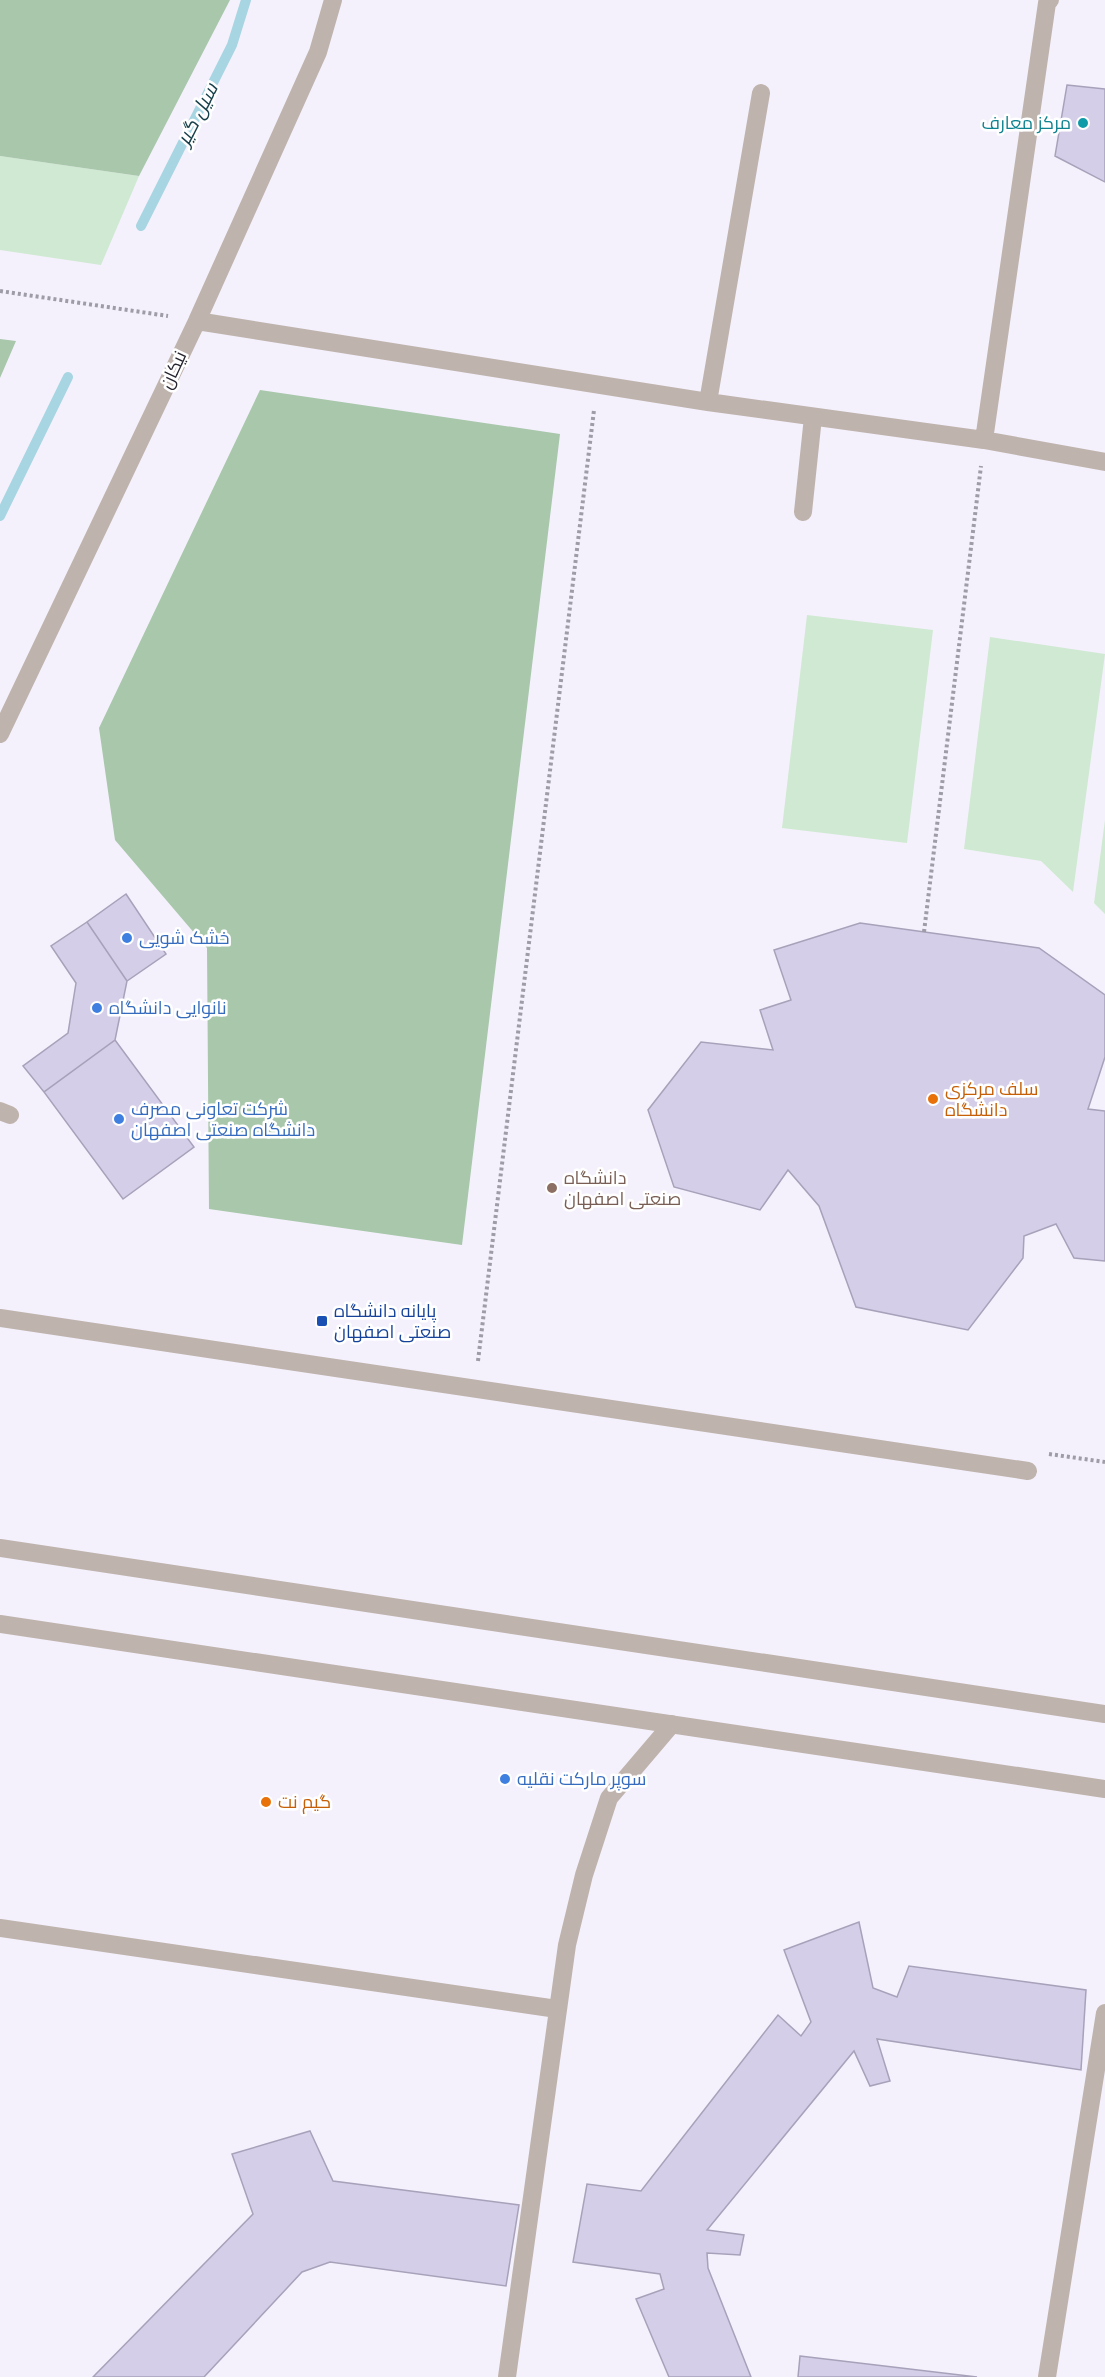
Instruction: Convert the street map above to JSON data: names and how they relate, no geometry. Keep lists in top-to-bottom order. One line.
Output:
{"streets":{"lane":["نیکان"]},"water":["سیل گیر"],"places":{"other":["مرکز معارف","خشک شویی","نانوایی دانشگاه","سلف مرکزی دانشگاه","شرکت تعاونی مصرف دانشگاه صنعتی اصفهان","دانشگاه صنعتی اصفهان","سوپر مارکت نقلیه","گیم نت"],"transit":["پایانه دانشگاه صنعتی اصفهان"]}}
